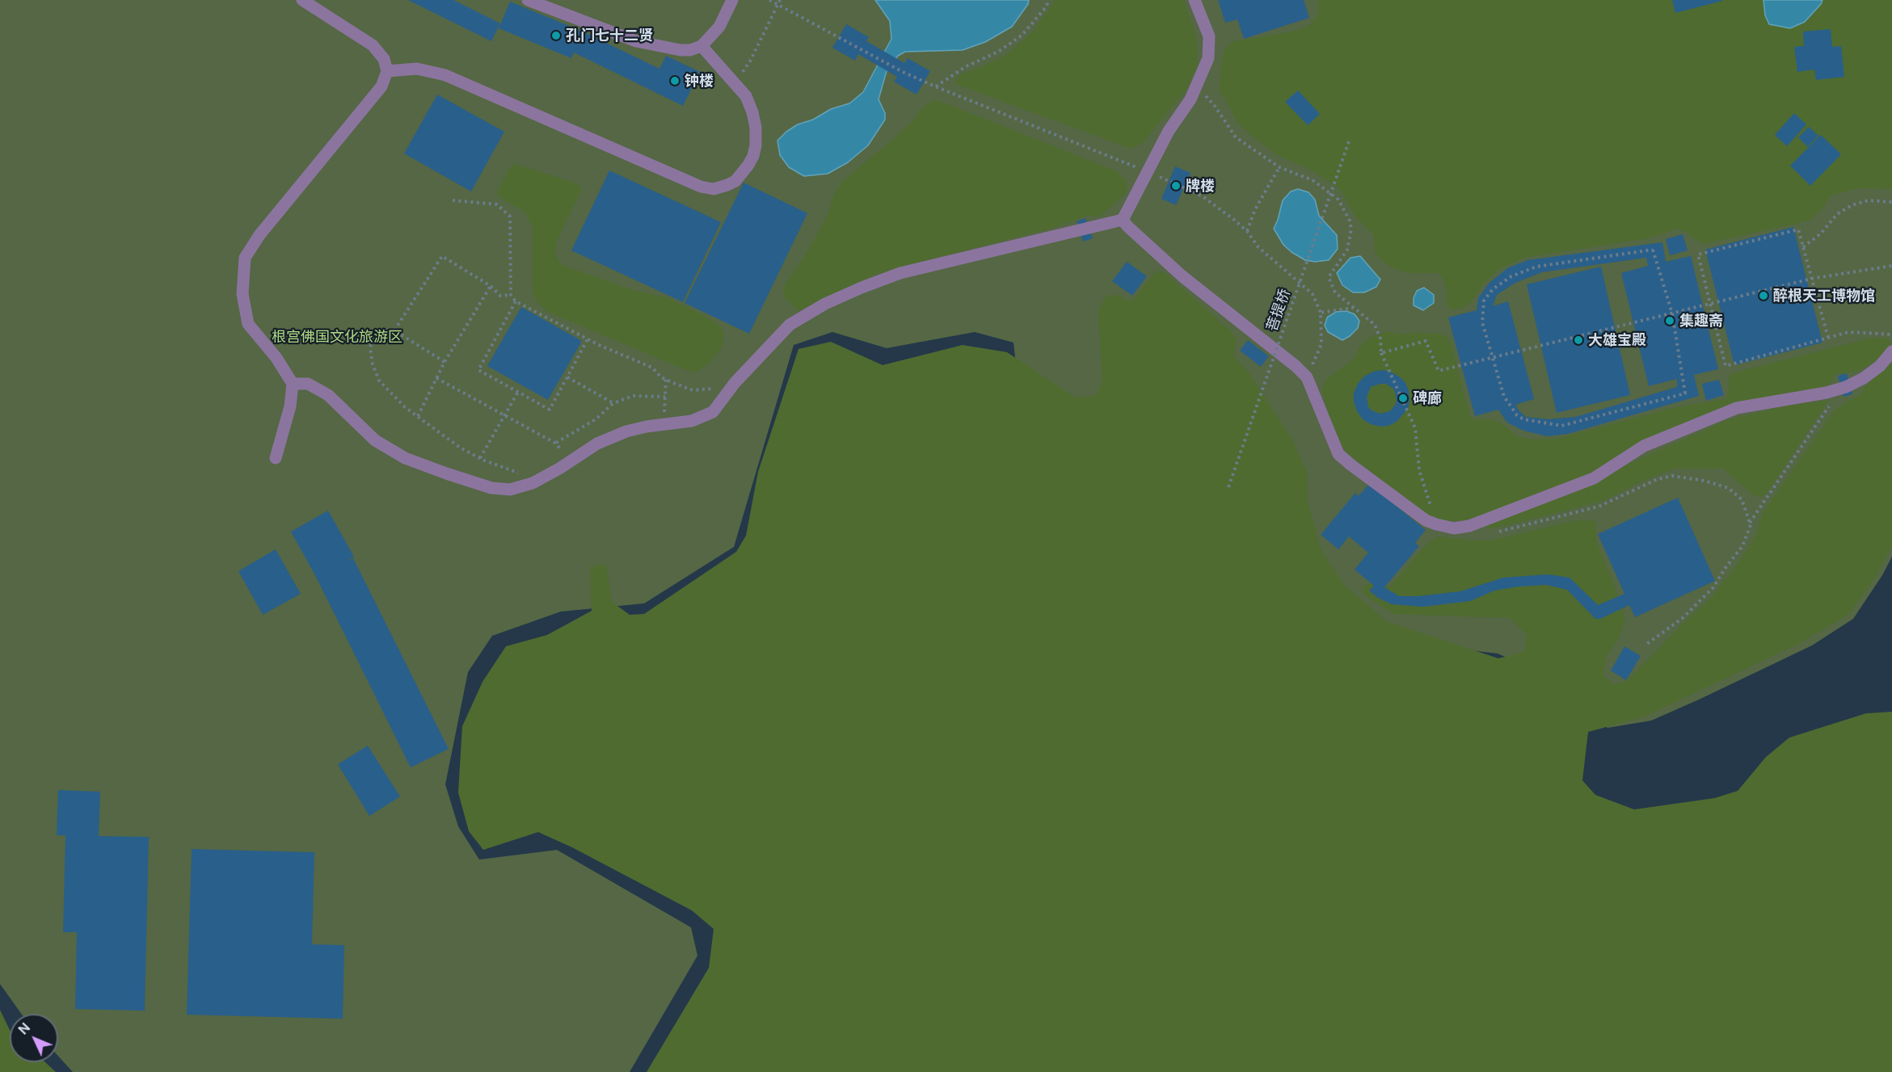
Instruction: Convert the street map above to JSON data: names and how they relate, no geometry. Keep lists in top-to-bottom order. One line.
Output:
{"streets":{"path":["菩提桥"]},"parks":["根宫佛国文化旅游区"],"places":["孔门七十二贤","钟楼","牌楼","醉根天工博物馆","集趣斋","大雄宝殿","碑廊"],"north":"top left"}
